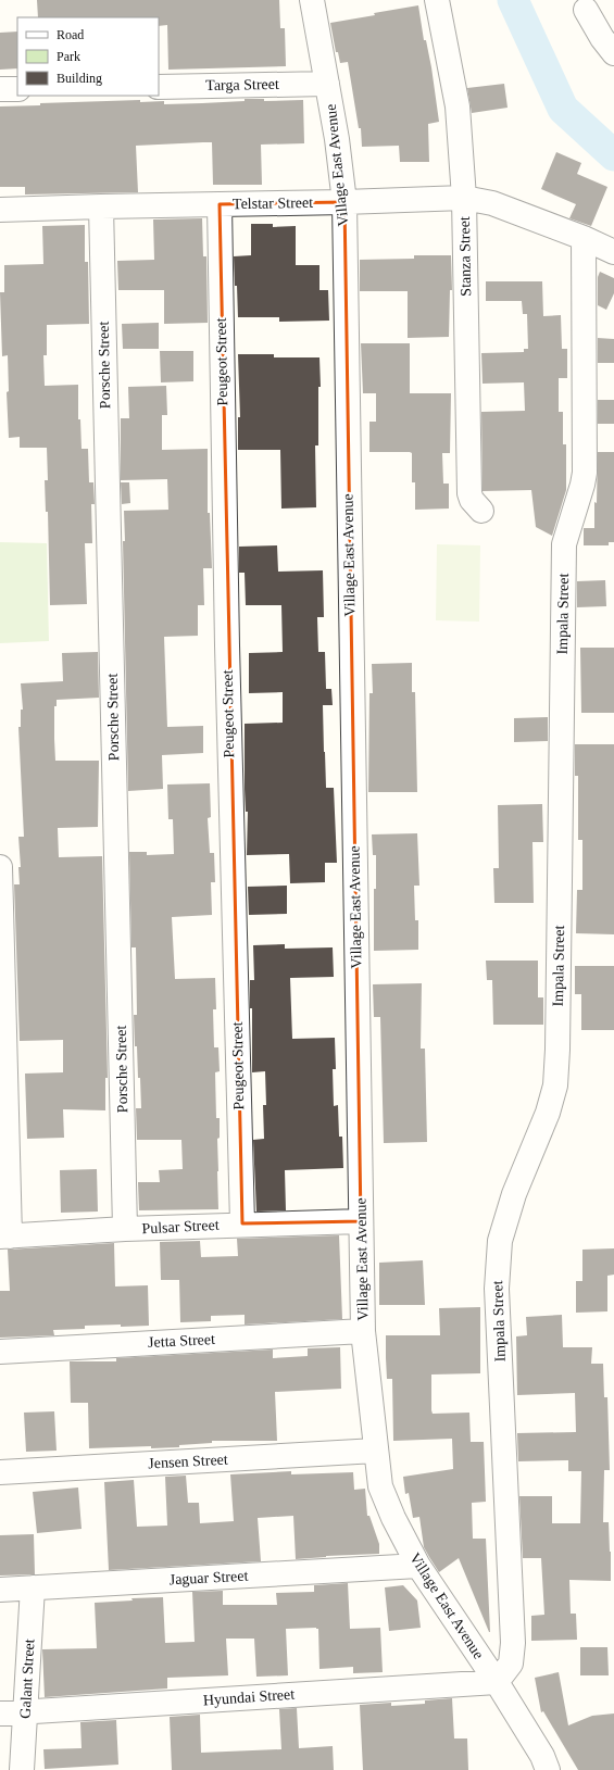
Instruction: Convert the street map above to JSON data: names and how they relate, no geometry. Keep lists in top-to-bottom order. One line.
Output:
{"streets":{"street":["Targa Street","Village East Avenue","Telstar Street","Stanza Street","Peugeot Street","Porsche Street","Impala Street","Pulsar Street","Jetta Street","Jensen Street","Jaguar Street","Galant Street","Hyundai Street"]},"crossings":[["Targa Street","Village East Avenue"],["Village East Avenue","Telstar Street"],["Village East Avenue","Impala Street"],["Village East Avenue","Pulsar Street"],["Village East Avenue","Jetta Street"],["Village East Avenue","Jensen Street"],["Village East Avenue","Jaguar Street"],["Village East Avenue","Hyundai Street"],["Telstar Street","Stanza Street"],["Telstar Street","Peugeot Street"],["Telstar Street","Porsche Street"],["Telstar Street","Impala Street"],["Peugeot Street","Pulsar Street"],["Porsche Street","Pulsar Street"],["Impala Street","Hyundai Street"],["Jaguar Street","Galant Street"],["Galant Street","Hyundai Street"]],"legend":["Road","Park","Building"]}
